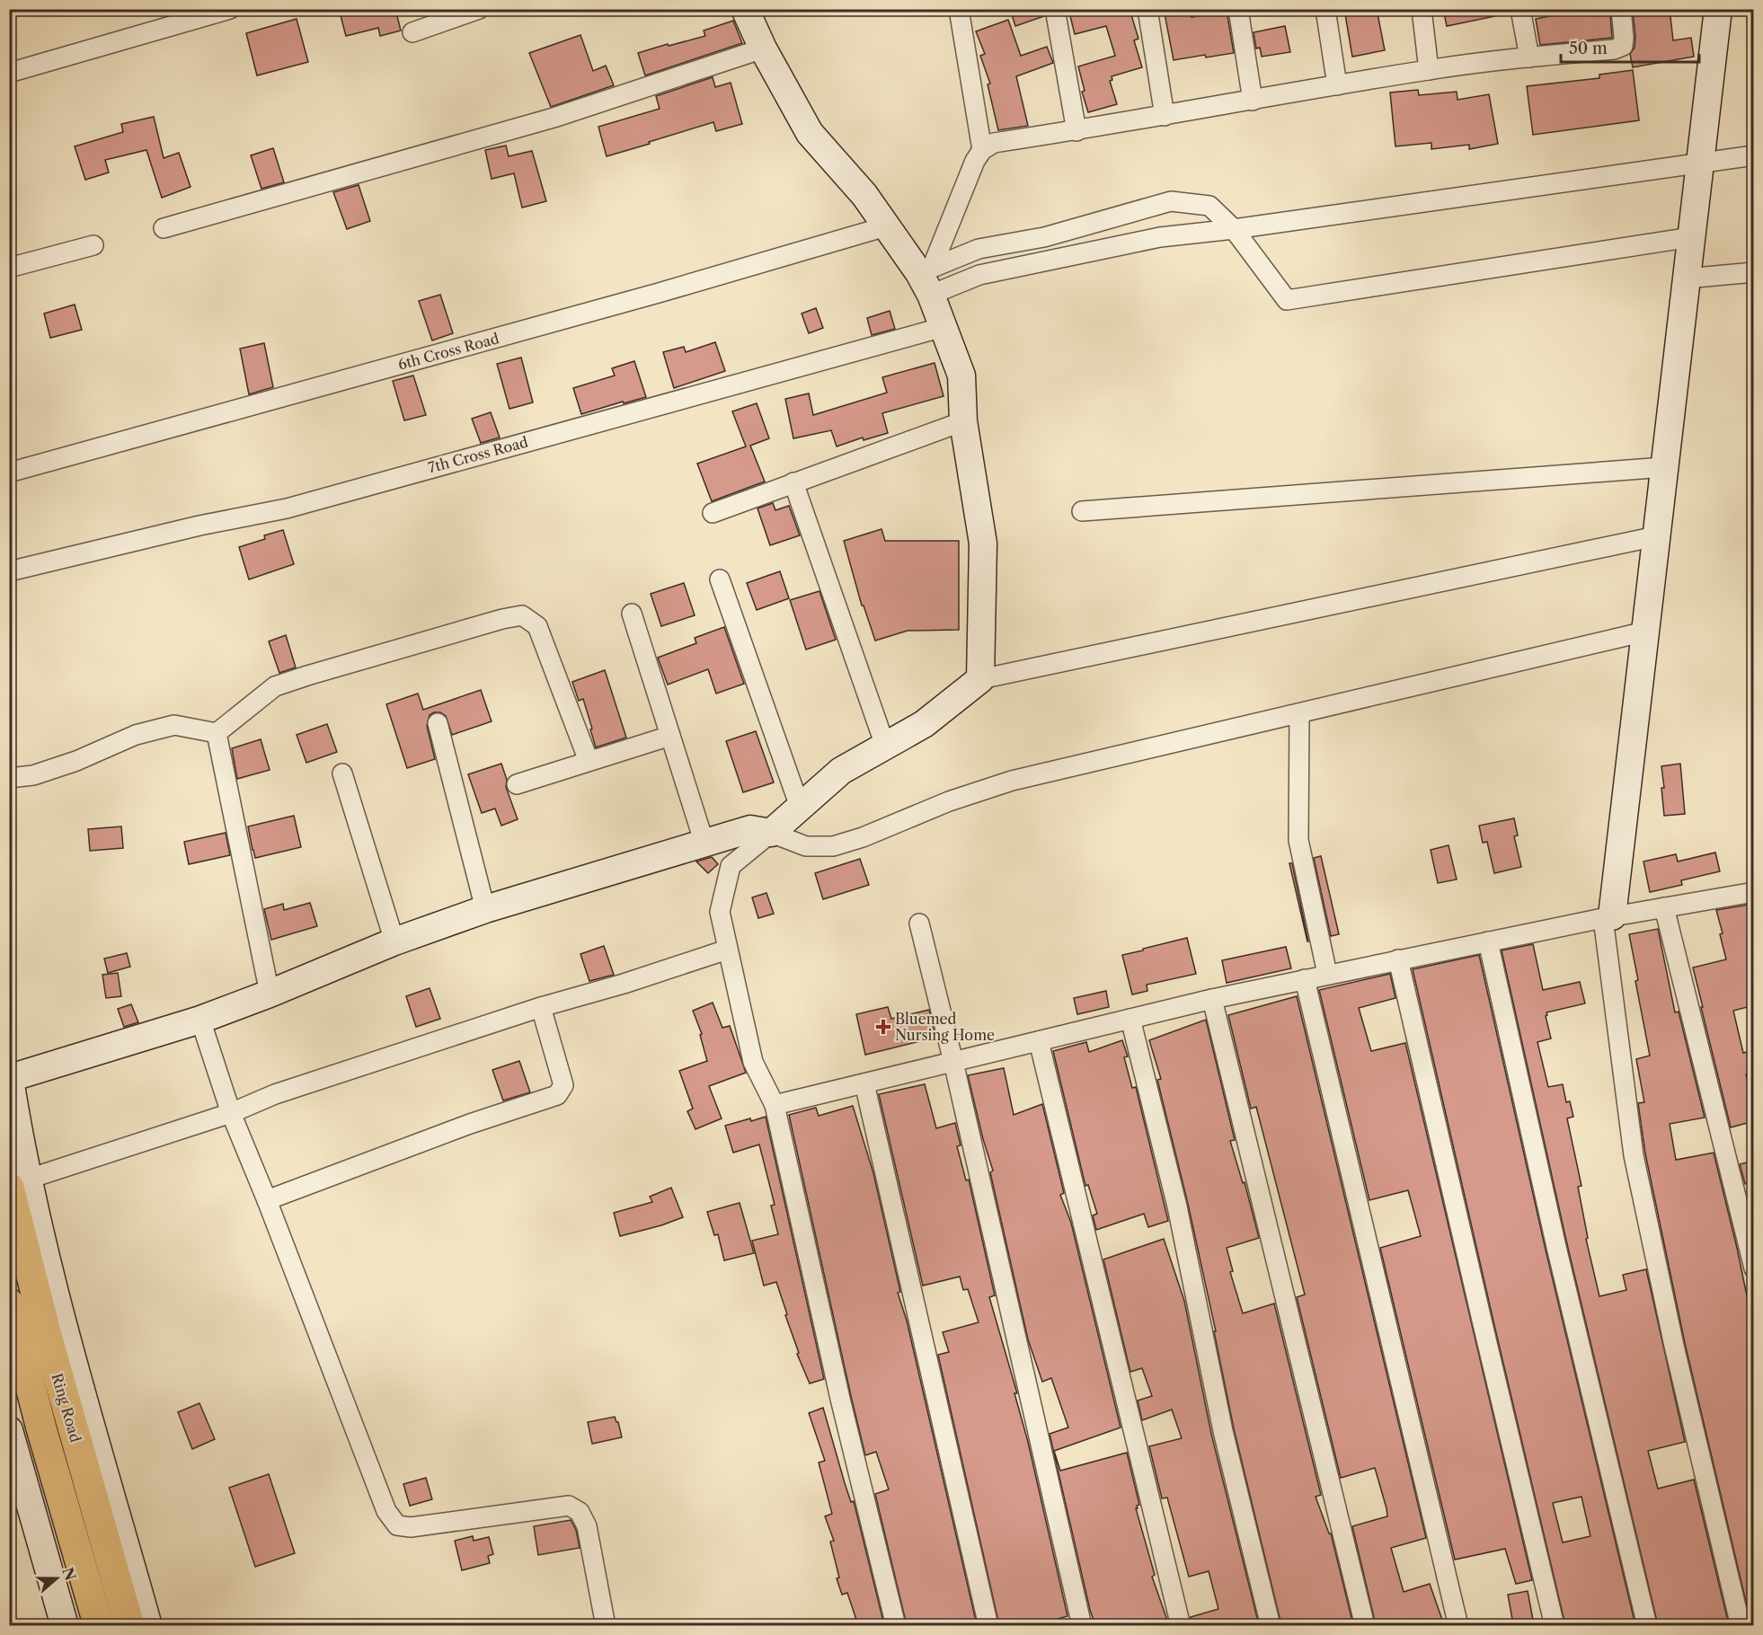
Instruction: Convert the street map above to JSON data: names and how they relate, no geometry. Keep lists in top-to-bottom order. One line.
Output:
{"streets":{"highway":["Ring Road"],"street":["6th Cross Road","7th Cross Road"]},"places":{"health":["Bluemed Nursing Home"]},"scale_bar":"50 m","north":"right"}
